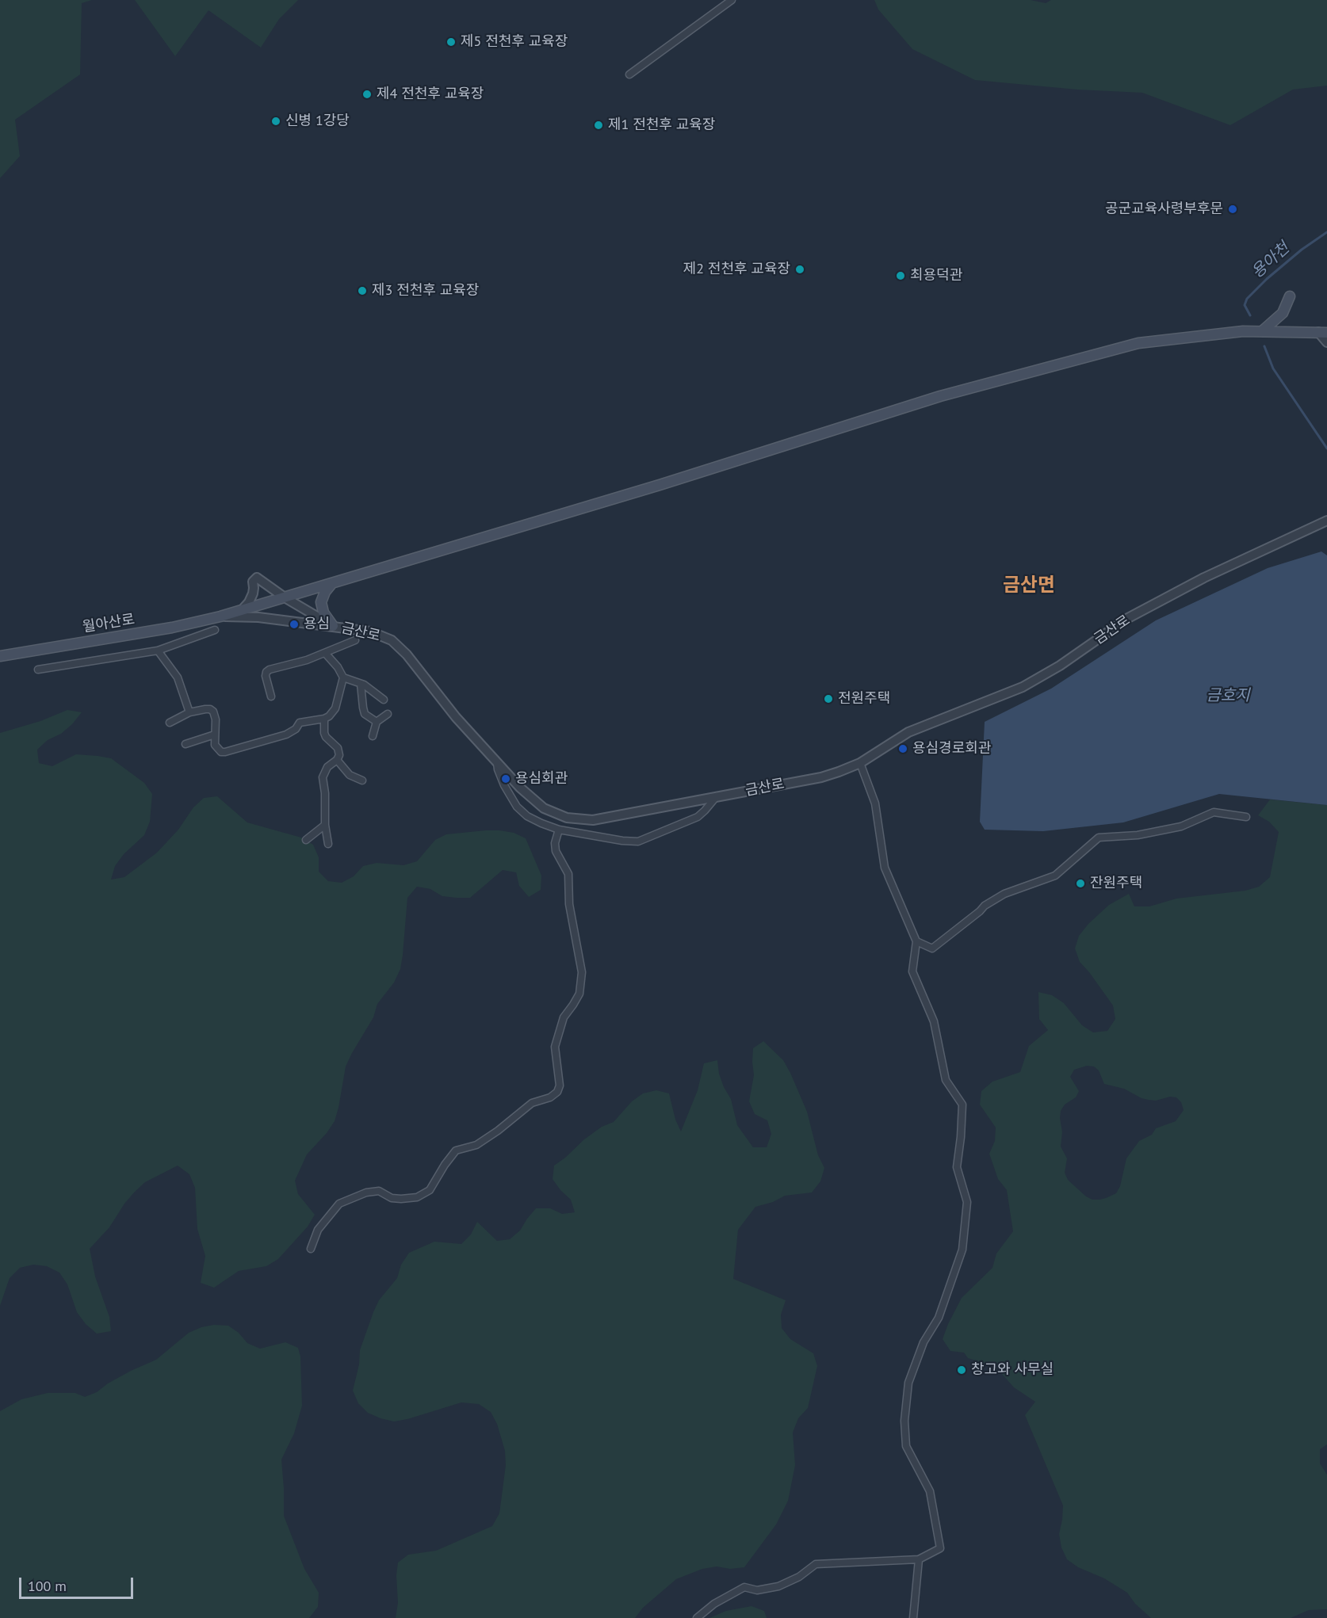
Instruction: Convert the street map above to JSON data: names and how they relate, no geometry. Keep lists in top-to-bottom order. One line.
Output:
{"streets":{"main road":["월아산로"],"street":["금산로"]},"crossings":[["월아산로","금산로"]],"districts":["금산면"],"water":["용아천","금호지"],"places":["제5 전천후 교육장","제4 전천후 교육장","신병 1강당","제1 전천후 교육장","공군교육사령부후문","제2 전천후 교육장","최용덕관","제3 전천후 교육장","용심","전원주택","용심경로회관","용심회관","잔원주택","창고와 사무실"],"scale_bar":"100 m"}
